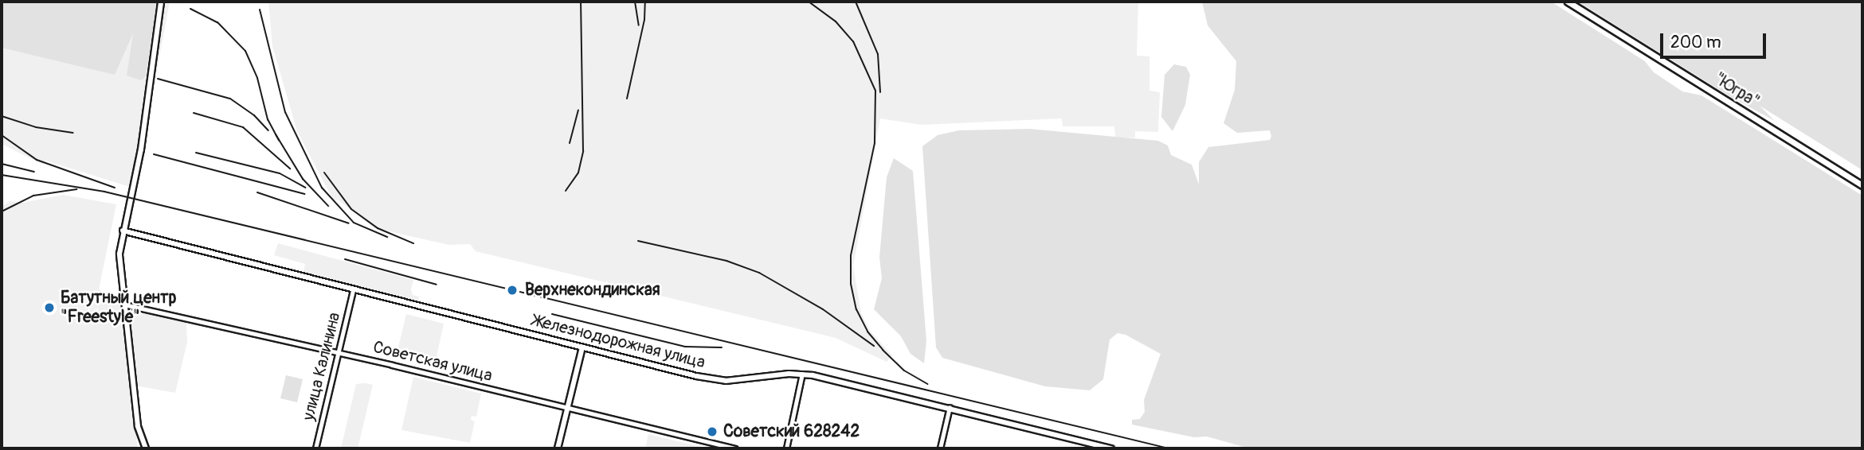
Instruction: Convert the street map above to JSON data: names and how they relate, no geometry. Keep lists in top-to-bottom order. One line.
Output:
{"streets":{"highway":["\"Югра\""],"main road":["Железнодорожная улица"],"street":["Советская улица","улица Калинина"]},"crossings":[["Железнодорожная улица","улица Калинина"],["Советская улица","улица Калинина"]],"places":["Верхнекондинская","Батутный центр \"Freestyle\"","Советский 628242"],"scale_bar":"200 m"}
